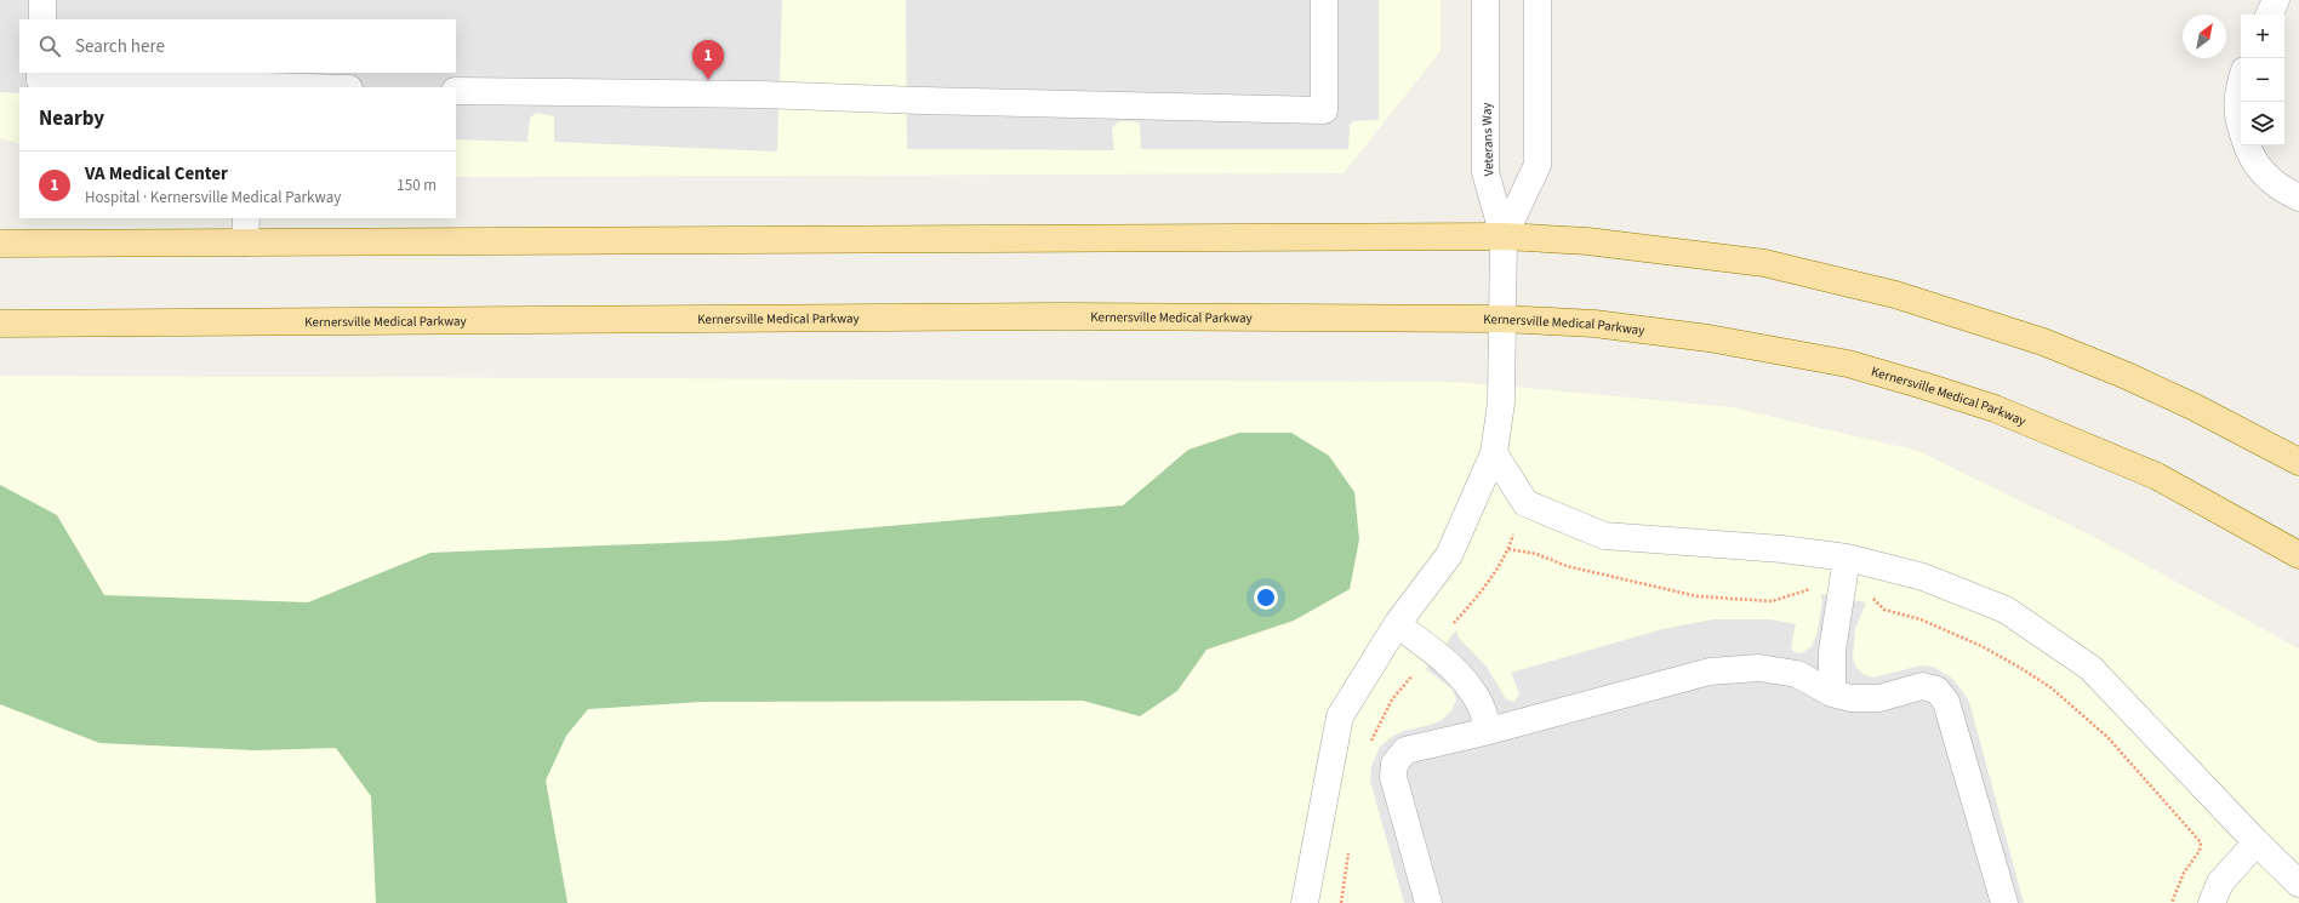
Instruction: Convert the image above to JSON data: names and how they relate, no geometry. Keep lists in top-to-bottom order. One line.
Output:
{"streets":{"main road":["Kernersville Medical Parkway"],"street":["Veterans Way"]},"north":"top right","page":{"map_buttons":["+","−"],"search":"Search here","pins":"1","heading":"Nearby","list":[{"mark":"1","name":"VA Medical Center","note":"Hospital · Kernersville Medical Parkway","value":"150 m"}]}}
